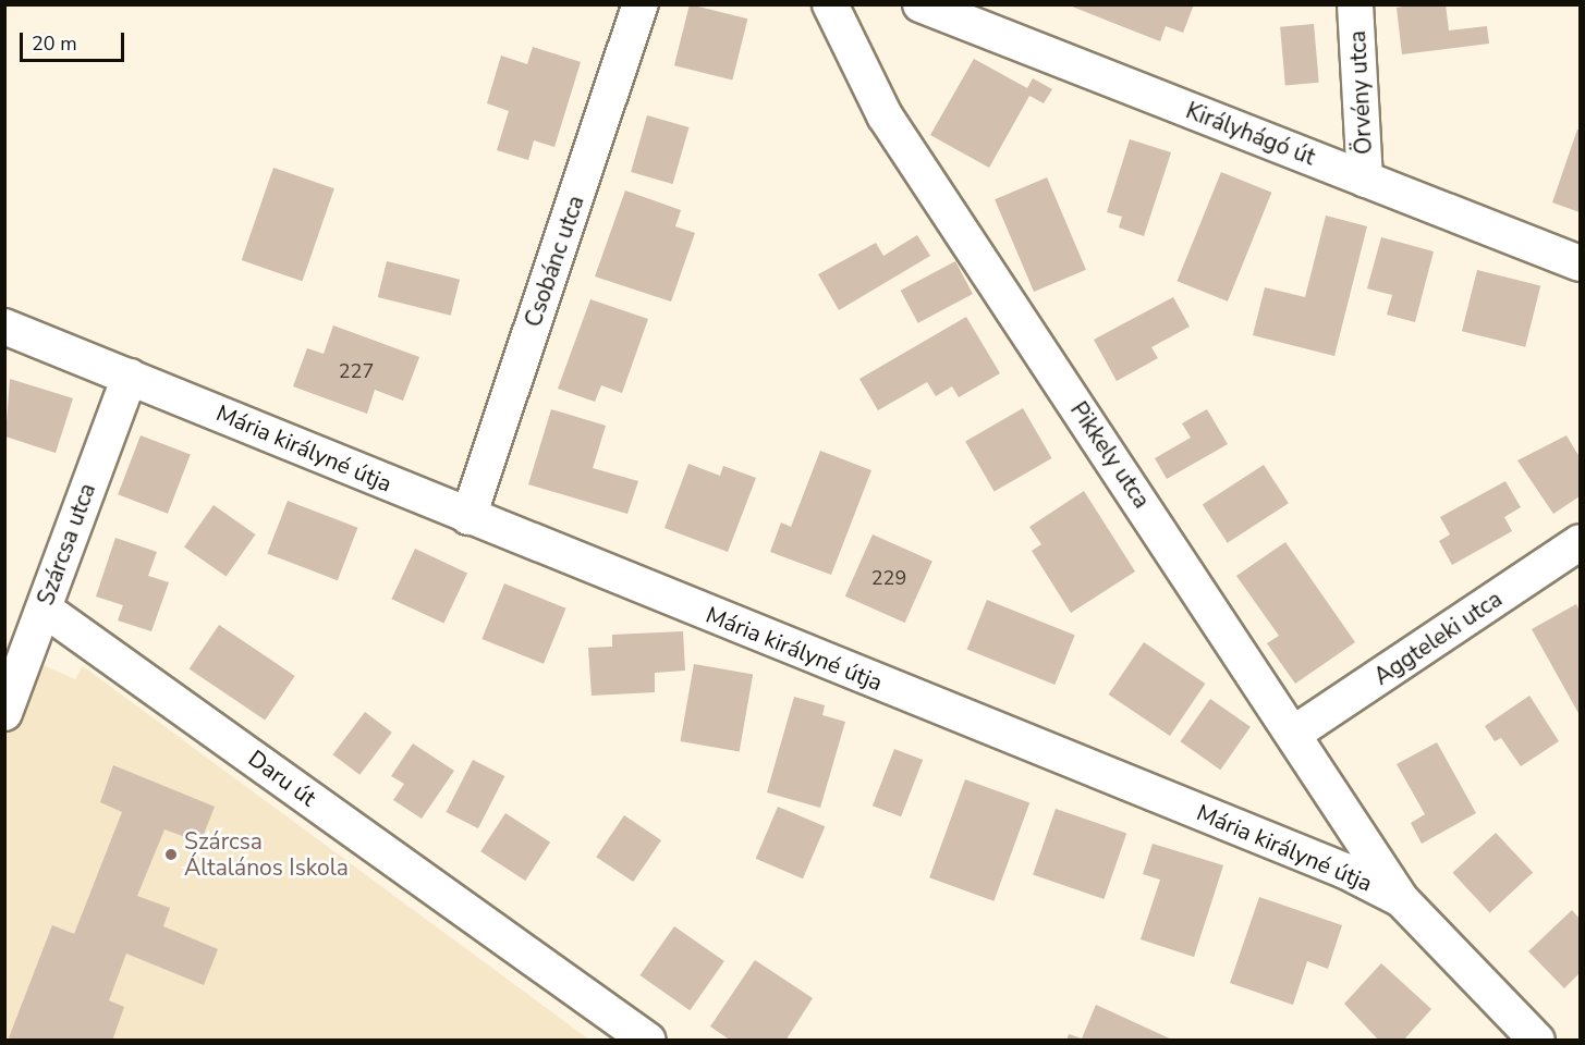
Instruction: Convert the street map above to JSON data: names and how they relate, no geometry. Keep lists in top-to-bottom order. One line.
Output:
{"streets":{"street":["Örvény utca","Királyhágó út","Csobánc utca","Mária királyné útja","Pikkely utca","Szárcsa utca","Aggteleki utca","Daru út"]},"crossings":[["Örvény utca","Királyhágó út"],["Csobánc utca","Mária királyné útja"],["Mária királyné útja","Pikkely utca"],["Mária királyné útja","Szárcsa utca"],["Pikkely utca","Aggteleki utca"],["Szárcsa utca","Daru út"]],"places":["Szárcsa Általános Iskola"],"house_numbers":["227","229"],"scale_bar":"20 m"}
